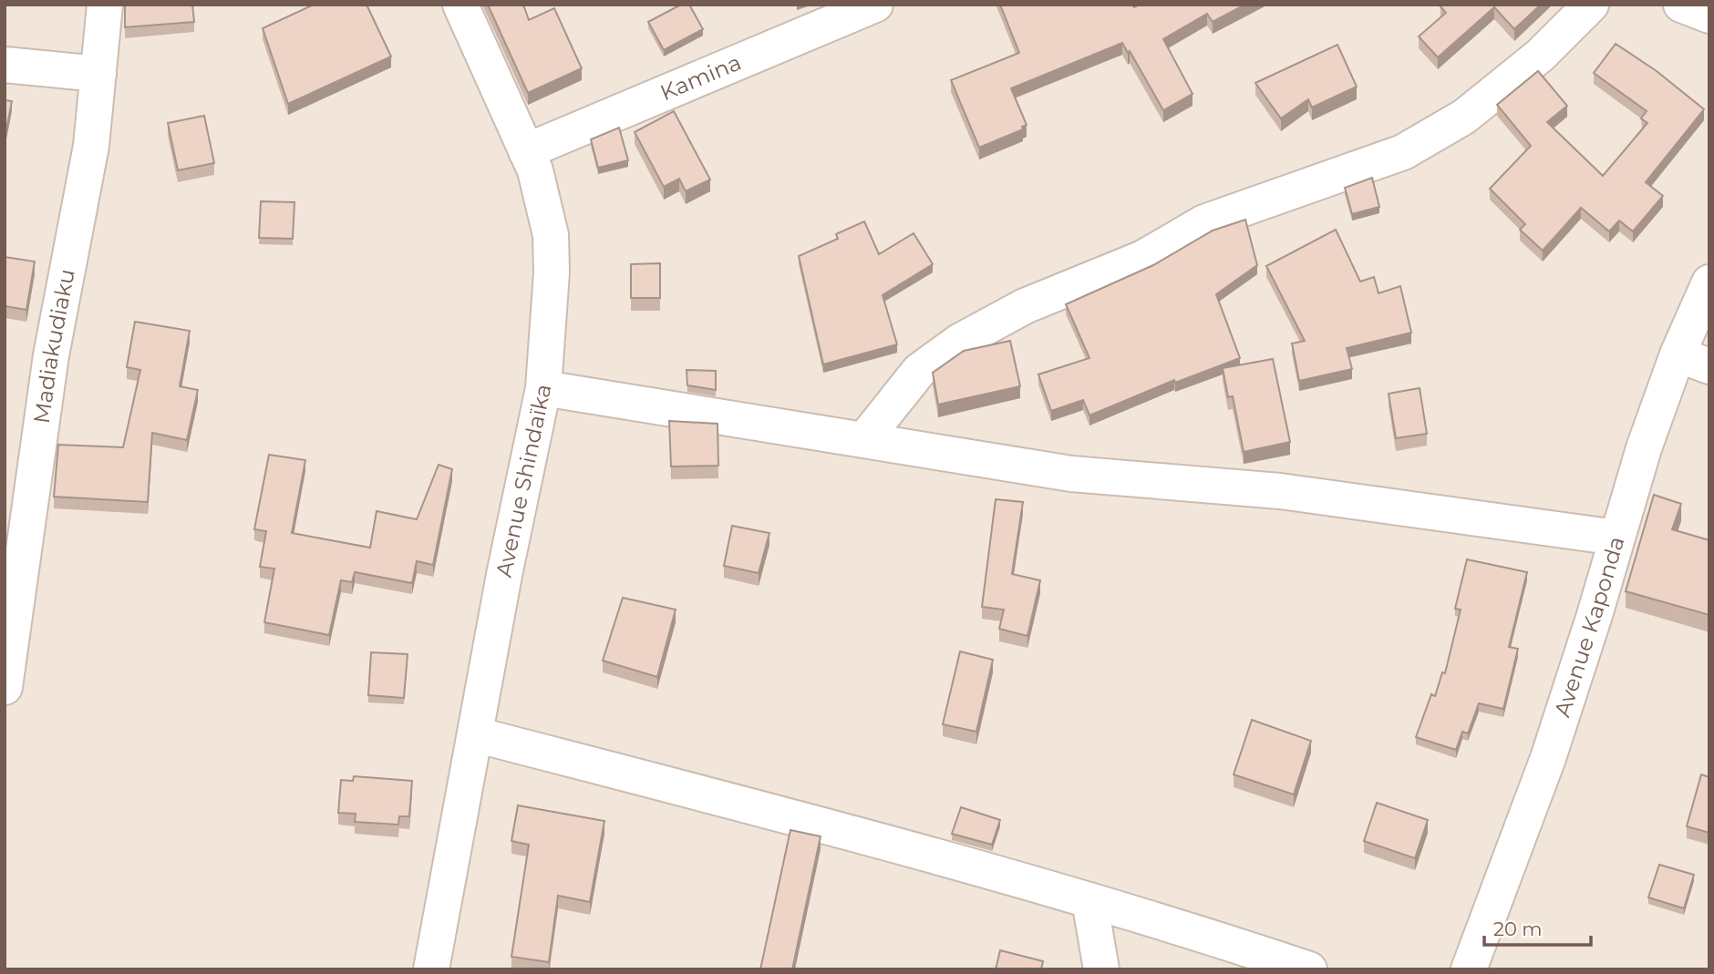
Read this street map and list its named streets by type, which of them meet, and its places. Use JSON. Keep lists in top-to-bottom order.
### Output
{
  "streets": {
    "street": [
      "Kamina",
      "Madiakudiaku",
      "Avenue Shindaïka",
      "Avenue Kaponda"
    ]
  },
  "crossings": [
    ["Kamina", "Avenue Shindaïka"]
  ],
  "scale_bar": "20 m"
}
